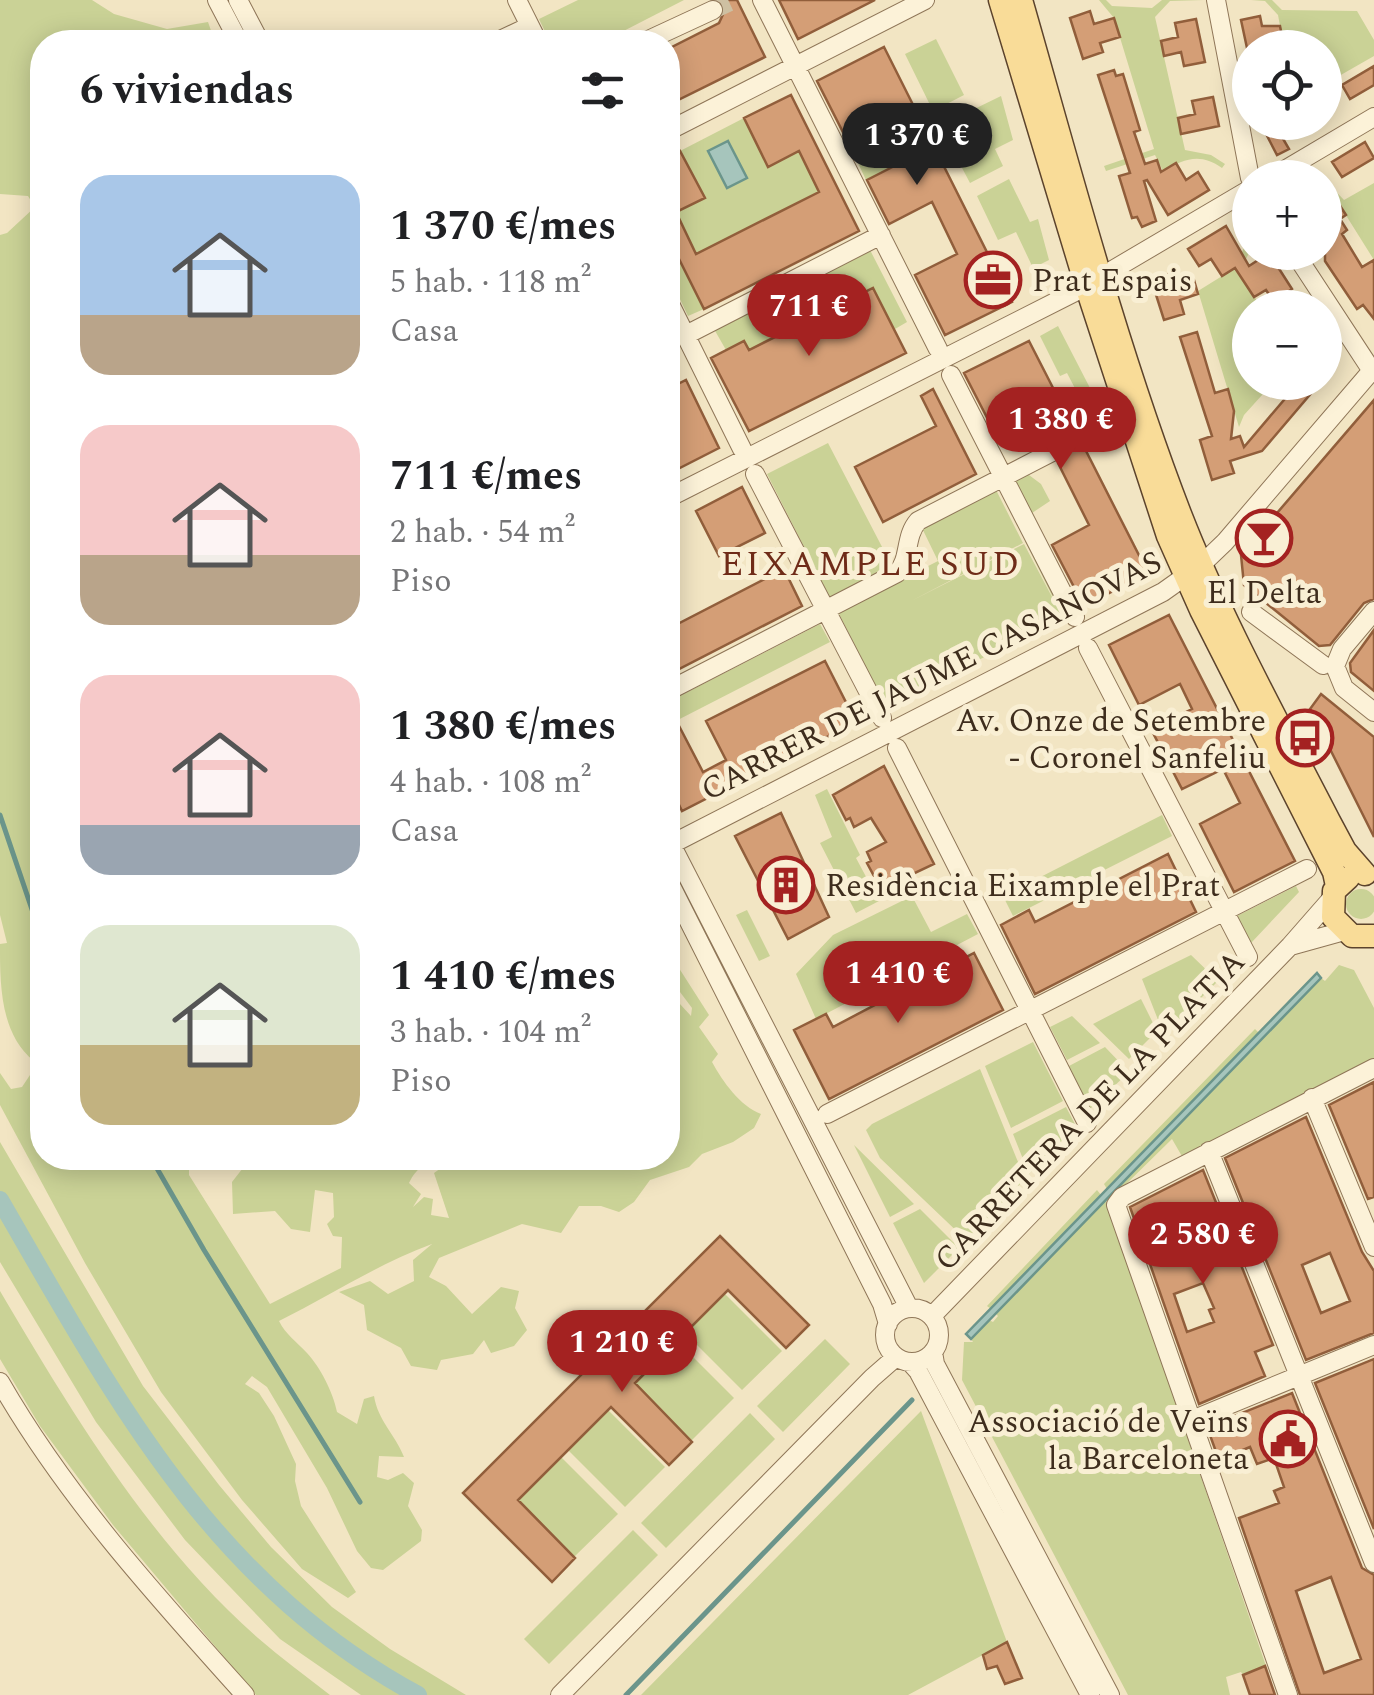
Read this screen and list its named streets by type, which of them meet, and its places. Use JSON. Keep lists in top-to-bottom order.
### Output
{
  "streets": {
    "street": ["CARRER DE JAUME CASANOVAS", "CARRETERA DE LA PLATJA"]
  },
  "districts": ["EIXAMPLE SUD"],
  "places": {
    "office": ["Prat Espais"],
    "bar": ["El Delta"],
    "bus stop": ["Av. Onze de Setembre - Coronel Sanfeliu"],
    "building": ["Residència Eixample el Prat"],
    "public building": ["Associació de Veïns la Barceloneta"]
  },
  "page": {
    "map_buttons": ["+", "−"],
    "heading": "6 viviendas",
    "price": [
      "1 370 €",
      "711 €",
      "1 380 €",
      "1 410 €",
      "2 580 €",
      "1 210 €"
    ],
    "list": [
      {
        "name": "1 370 €/mes",
        "note": "5 hab. · 118 m² · Casa"
      },
      {
        "name": "711 €/mes",
        "note": "2 hab. · 54 m² · Piso"
      },
      {
        "name": "1 380 €/mes",
        "note": "4 hab. · 108 m² · Casa"
      },
      {
        "name": "1 410 €/mes",
        "note": "3 hab. · 104 m² · Piso"
      }
    ]
  }
}
